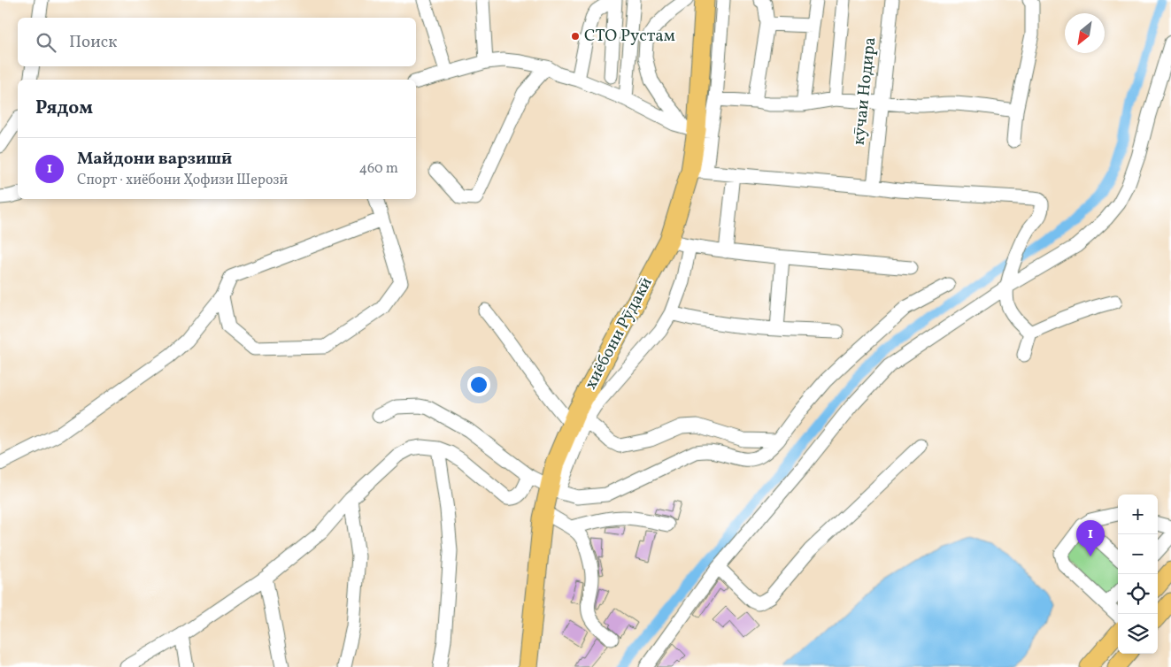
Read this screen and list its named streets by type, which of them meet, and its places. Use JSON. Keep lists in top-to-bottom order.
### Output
{
  "streets": {
    "highway": ["хиёбони Рӯдакӣ"],
    "street": ["кӯчаи Нодира"]
  },
  "places": ["СТО Рустам"],
  "north": "bottom left",
  "page": {
    "search": "Поиск",
    "heading": "Рядом",
    "list": [
      {
        "mark": "1",
        "name": "Майдони варзишӣ",
        "note": "Спорт · хиёбони Ҳофизи Шерозӣ",
        "value": "460 m"
      }
    ],
    "map_buttons": ["+", "−"],
    "pins": "1"
  }
}
